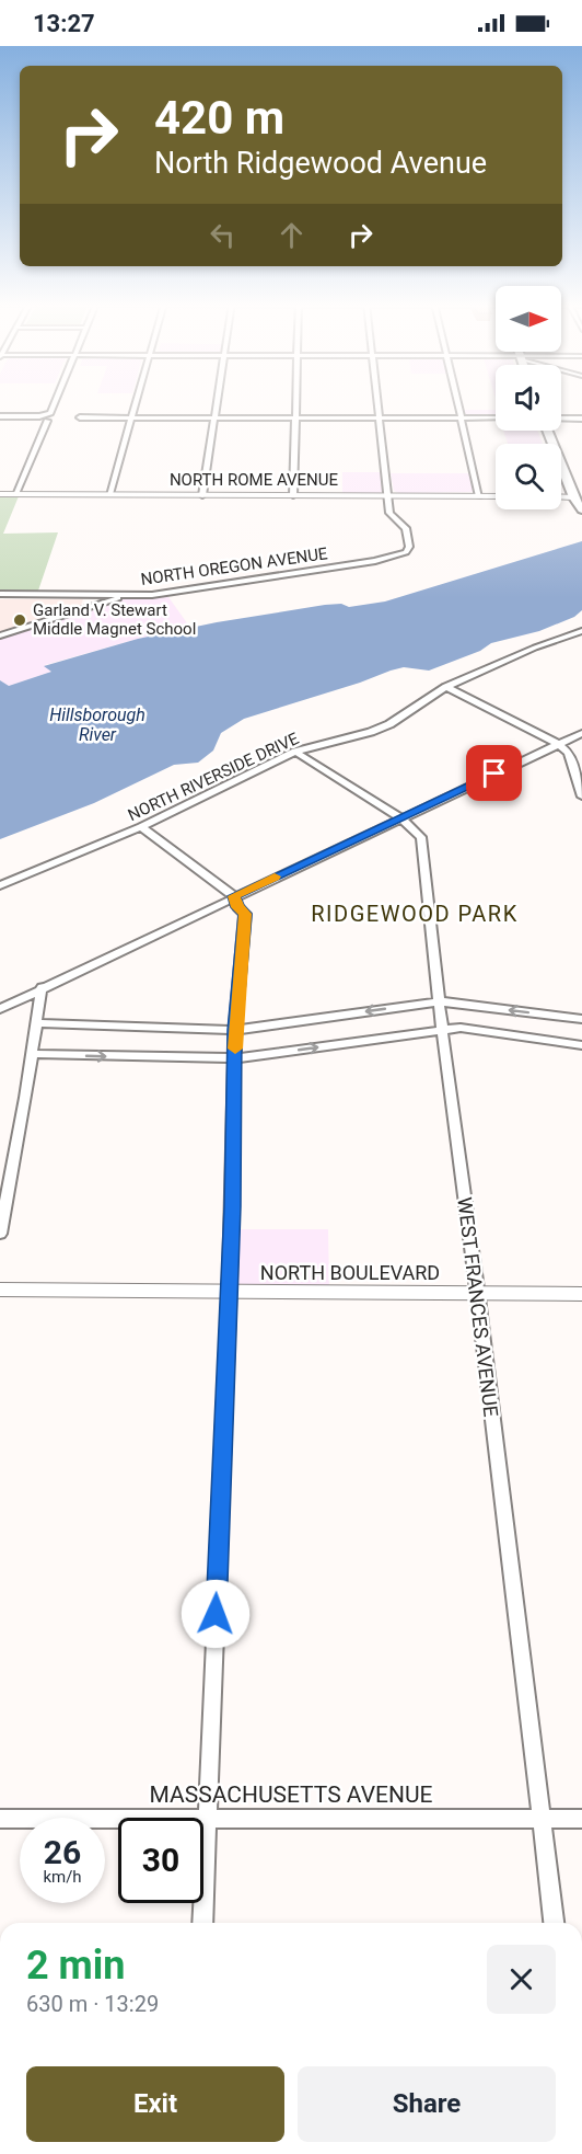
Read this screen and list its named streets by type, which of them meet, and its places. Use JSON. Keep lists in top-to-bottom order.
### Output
{
  "streets": {
    "street": [
      "NORTH ROME AVENUE",
      "NORTH OREGON AVENUE",
      "NORTH RIVERSIDE DRIVE",
      "NORTH BOULEVARD",
      "WEST FRANCES AVENUE",
      "MASSACHUSETTS AVENUE"
    ]
  },
  "crossings": [
    ["NORTH ROME AVENUE", "NORTH OREGON AVENUE"],
    ["NORTH RIVERSIDE DRIVE", "WEST FRANCES AVENUE"],
    ["NORTH BOULEVARD", "WEST FRANCES AVENUE"],
    ["WEST FRANCES AVENUE", "MASSACHUSETTS AVENUE"]
  ],
  "districts": ["RIDGEWOOD PARK"],
  "water": ["Hillsborough River"],
  "places": ["Garland V. Stewart Middle Magnet School"],
  "north": "right",
  "page": {
    "status": "13:27",
    "turn": ["420 m", "North Ridgewood Avenue"],
    "speed": "26 km/h",
    "limit": "30",
    "heading": ["2 min", "630 m · 13:29"],
    "buttons": ["Exit", "Share"]
  }
}
